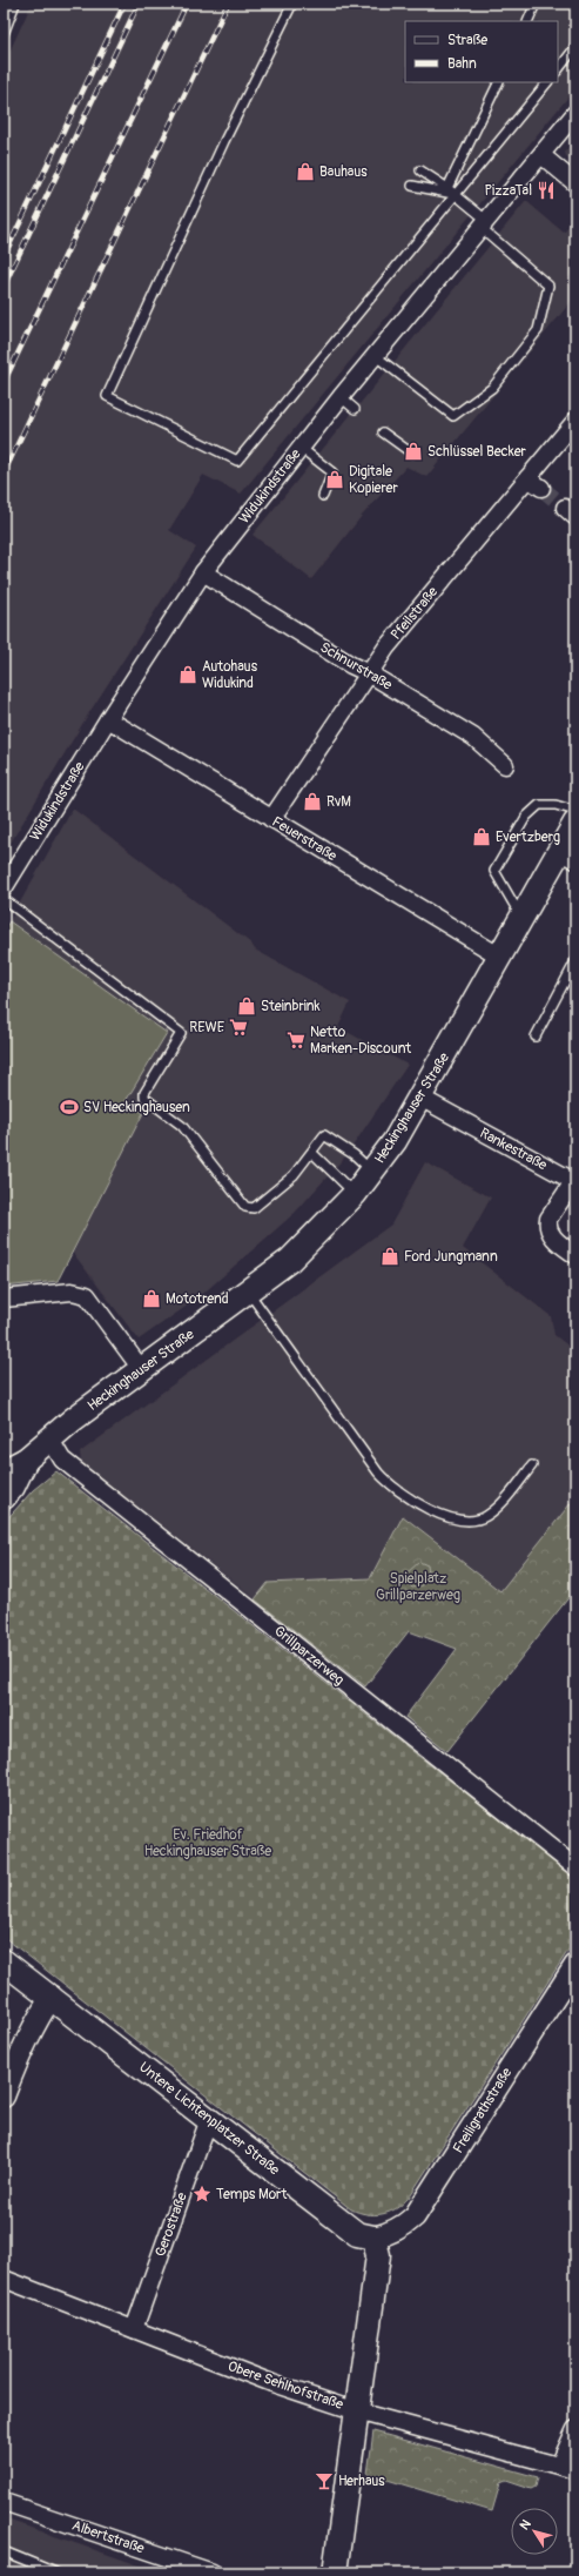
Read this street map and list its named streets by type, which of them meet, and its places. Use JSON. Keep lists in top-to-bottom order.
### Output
{
  "streets": {
    "main road": ["Heckinghauser Straße", "Untere Lichtenplatzer Straße"],
    "street": [
      "Widukindstraße",
      "Pfeilstraße",
      "Schnurstraße",
      "Feuerstraße",
      "Rankestraße",
      "Grillparzerweg",
      "Freiligrathstraße",
      "Gerostraße",
      "Obere Sehlhofstraße",
      "Albertstraße"
    ]
  },
  "crossings": [
    ["Widukindstraße", "Schnurstraße"],
    ["Widukindstraße", "Feuerstraße"],
    ["Pfeilstraße", "Schnurstraße"],
    ["Pfeilstraße", "Feuerstraße"],
    ["Feuerstraße", "Heckinghauser Straße"],
    ["Heckinghauser Straße", "Rankestraße"],
    ["Heckinghauser Straße", "Grillparzerweg"],
    ["Freiligrathstraße", "Untere Lichtenplatzer Straße"],
    ["Untere Lichtenplatzer Straße", "Gerostraße"],
    ["Gerostraße", "Obere Sehlhofstraße"]
  ],
  "parks": ["Spielplatz Grillparzerweg", "Ev. Friedhof Heckinghauser Straße"],
  "places": {
    "shop": [
      "Bauhaus",
      "Schlüssel Becker",
      "Digitale Kopierer",
      "Autohaus Widukind",
      "RvM",
      "Evertzberg",
      "Steinbrink",
      "Ford Jungmann",
      "Mototrend"
    ],
    "restaurant": ["PizzaTal"],
    "supermarket": ["REWE", "Netto Marken-Discount"],
    "sports": ["SV Heckinghausen"],
    "place": ["Temps Mort"],
    "bar": ["Herhaus"]
  },
  "legend": ["Straße", "Bahn"],
  "north": "top left"
}
